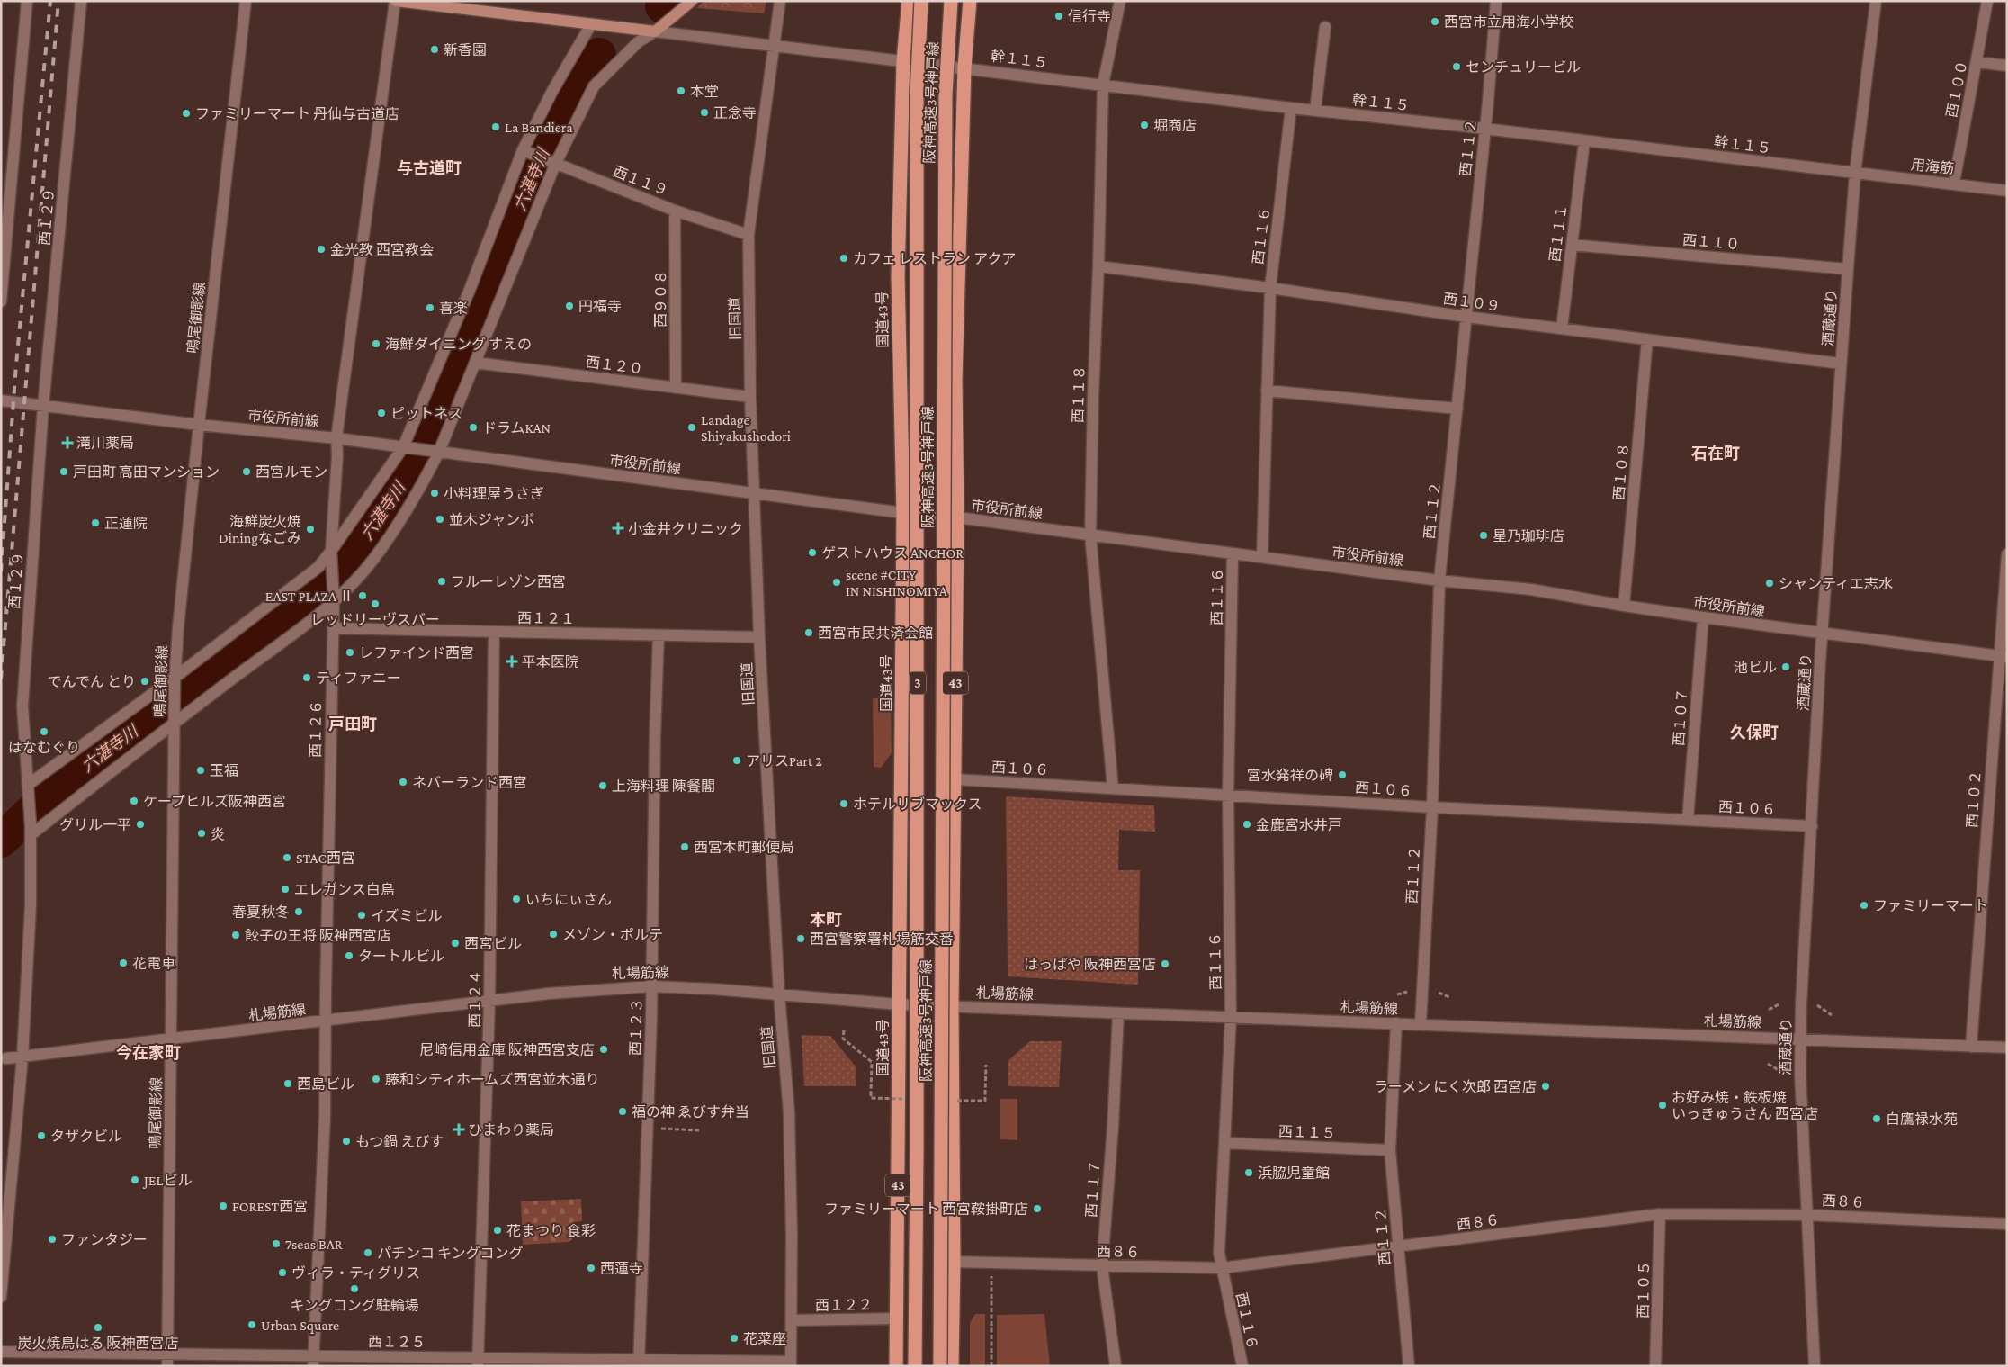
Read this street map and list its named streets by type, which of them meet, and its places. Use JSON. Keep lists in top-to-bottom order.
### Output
{
  "streets": {
    "highway": [
      "阪神高速3号神戸線",
      "国道43号",
      "3",
      "43"
    ],
    "street": [
      "幹１１５",
      "西１００",
      "西１１２",
      "用海筋",
      "西１１９",
      "西１２９",
      "西１１１",
      "西１１６",
      "西１１０",
      "西９０８",
      "西１０９",
      "鳴尾御影線",
      "酒蔵通り",
      "旧国道",
      "西１２０",
      "西１１８",
      "市役所前線",
      "西１０８",
      "西１２１",
      "西１０７",
      "西１２６",
      "西１０６",
      "西１０２",
      "札場筋線",
      "西１２４",
      "西１２３",
      "西１１５",
      "西１１７",
      "西８６",
      "西１０５",
      "西１２２",
      "西１２５"
    ]
  },
  "crossings": [
    ["幹１１５", "西１１２"],
    ["幹１１５", "用海筋"],
    ["幹１１５", "西１１１"],
    ["幹１１５", "西１１６"],
    ["幹１１５", "酒蔵通り"],
    ["幹１１５", "旧国道"],
    ["幹１１５", "国道43号"],
    ["幹１１５", "西１１８"],
    ["幹１１５", "43"],
    ["西１００", "用海筋"],
    ["西１１２", "西１０９"],
    ["西１１２", "市役所前線"],
    ["西１１２", "西１０６"],
    ["西１１２", "札場筋線"],
    ["西１１２", "西１１５"],
    ["西１１２", "西８６"],
    ["用海筋", "酒蔵通り"],
    ["西１１９", "西９０８"],
    ["西１１９", "旧国道"],
    ["西１２９", "市役所前線"],
    ["西１２９", "札場筋線"],
    ["西１１１", "西１１０"],
    ["西１１１", "西１０９"],
    ["西１１６", "西１０９"],
    ["西１１６", "市役所前線"],
    ["西１１６", "西１０６"],
    ["西１１６", "札場筋線"],
    ["西１１６", "西１１５"],
    ["西１１６", "西８６"],
    ["西１１０", "酒蔵通り"],
    ["西９０８", "西１２０"],
    ["西１０９", "酒蔵通り"],
    ["西１０９", "西１１８"],
    ["西１０９", "西１０８"],
    ["鳴尾御影線", "市役所前線"],
    ["鳴尾御影線", "札場筋線"],
    ["鳴尾御影線", "西１２５"],
    ["酒蔵通り", "市役所前線"],
    ["酒蔵通り", "西１０６"],
    ["酒蔵通り", "札場筋線"],
    ["酒蔵通り", "西８６"],
    ["旧国道", "西１２０"],
    ["旧国道", "市役所前線"],
    ["旧国道", "西１２１"],
    ["旧国道", "札場筋線"],
    ["旧国道", "西１２２"],
    ["旧国道", "西１２５"],
    ["国道43号", "市役所前線"],
    ["国道43号", "札場筋線"],
    ["国道43号", "西１２２"],
    ["西１１８", "市役所前線"],
    ["西１１８", "西１０６"],
    ["市役所前線", "西１０８"],
    ["市役所前線", "43"],
    ["市役所前線", "西１０７"],
    ["市役所前線", "西１２６"],
    ["市役所前線", "西１０２"],
    ["西１２１", "西１２６"],
    ["西１２１", "西１２４"],
    ["西１２１", "西１２３"],
    ["43", "西１０６"],
    ["43", "札場筋線"],
    ["43", "西８６"],
    ["西１０７", "西１０６"],
    ["西１２６", "札場筋線"],
    ["西１２６", "西１２５"],
    ["西１０２", "札場筋線"],
    ["札場筋線", "西１２４"],
    ["札場筋線", "西１２３"],
    ["札場筋線", "西１１７"],
    ["西１２４", "西１２５"],
    ["西１２３", "西１２５"],
    ["西１１７", "西８６"],
    ["西８６", "西１０５"]
  ],
  "districts": [
    "与古道町",
    "石在町",
    "戸田町",
    "久保町",
    "本町",
    "今在家町"
  ],
  "water": ["六湛寺川"],
  "places": {
    "other": [
      "信行寺",
      "西宮市立用海小学校",
      "新香園",
      "センチュリービル",
      "本堂",
      "正念寺",
      "ファミリーマート 丹仙与古道店",
      "堀商店",
      "La Bandiera",
      "金光教 西宮教会",
      "カフェ レストラン アクア",
      "円福寺",
      "喜楽",
      "海鮮ダイニング すえの",
      "ピットネス",
      "ドラムKAN",
      "Landage Shiyakushodori",
      "戸田町 高田マンション",
      "西宮ルモン",
      "小料理屋うさぎ",
      "並木ジャンボ",
      "正蓮院",
      "海鮮炭火焼 Diningなごみ",
      "星乃珈琲店",
      "ゲストハウス ANCHOR",
      "フルーレゾン西宮",
      "scene #CITY IN NISHINOMIYA",
      "シャンティエ志水",
      "EAST PLAZA Ⅱ",
      "レッドリーヴスバー",
      "西宮市民共済会館",
      "レファインド西宮",
      "池ビル",
      "ティファニー",
      "でんでん とり",
      "はなむぐり",
      "アリスPart 2",
      "玉福",
      "宮水発祥の碑",
      "ネバーランド西宮",
      "上海料理 陳餐閣",
      "ケープヒルズ阪神西宮",
      "ホテルリブマックス",
      "グリル一平",
      "金鹿宮水井戸",
      "炎",
      "西宮本町郵便局",
      "STAC西宮",
      "エレガンス白鳥",
      "いちにぃさん",
      "ファミリーマート",
      "春夏秋冬",
      "イズミビル",
      "メゾン・ポルテ",
      "餃子の王将 阪神西宮店",
      "西宮警察署札場筋交番",
      "西宮ビル",
      "タートルビル",
      "花電車",
      "はっぱや 阪神西宮店",
      "尼崎信用金庫 阪神西宮支店",
      "藤和シティホームズ西宮並木通り",
      "西島ビル",
      "ラーメン にく次郎 西宮店",
      "お好み焼・鉄板焼 いっきゅうさん 西宮店",
      "福の神 ゑびす弁当",
      "白鷹禄水苑",
      "タザクビル",
      "もつ鍋 えびす",
      "浜脇児童館",
      "JELビル",
      "FOREST西宮",
      "ファミリーマート 西宮鞍掛町店",
      "花まつり 食彩",
      "ファンタジー",
      "7seas BAR",
      "パチンコ キングコング",
      "西蓮寺",
      "ヴィラ・ティグリス",
      "キングコング駐輪場",
      "Urban Square",
      "炭火焼鳥はる 阪神西宮店",
      "花菜座"
    ],
    "health": [
      "滝川薬局",
      "小金井クリニック",
      "平本医院",
      "ひまわり薬局"
    ]
  }
}
